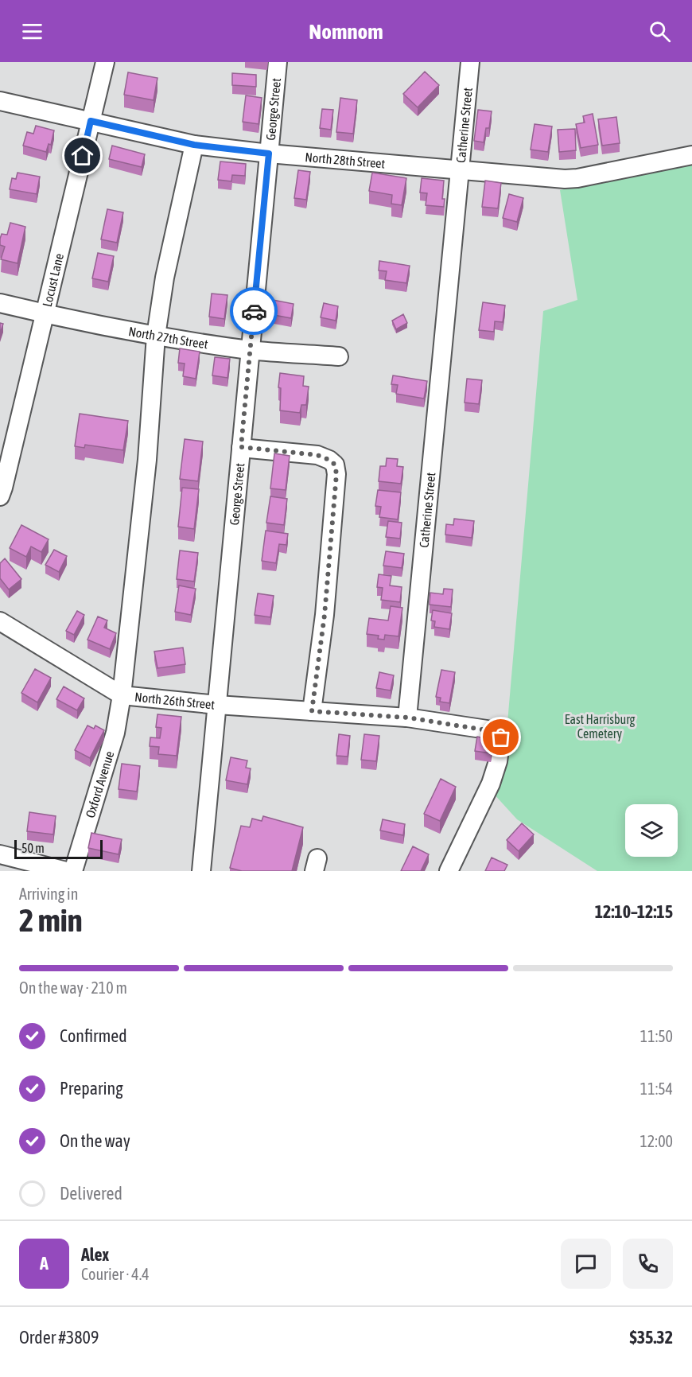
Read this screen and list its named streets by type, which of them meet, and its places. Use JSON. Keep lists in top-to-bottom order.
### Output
{
  "streets": {
    "street": [
      "George Street",
      "Catherine Street",
      "North 28th Street",
      "Locust Lane",
      "North 27th Street",
      "North 26th Street",
      "Oxford Avenue"
    ]
  },
  "crossings": [
    ["George Street", "North 28th Street"],
    ["George Street", "North 27th Street"],
    ["George Street", "North 26th Street"],
    ["Catherine Street", "North 28th Street"],
    ["Catherine Street", "North 26th Street"],
    ["North 28th Street", "Locust Lane"],
    ["Locust Lane", "North 27th Street"],
    ["North 26th Street", "Oxford Avenue"]
  ],
  "parks": ["East Harrisburg Cemetery"],
  "scale_bar": "50 m",
  "page": {
    "header": "Nomnom",
    "scale": "50 m",
    "heading": ["2 min", "Arriving in", "12:10–12:15"],
    "panel": [
      "Alex",
      "Courier · 4.4",
      "Order #3809",
      "$35.32"
    ],
    "bar": "On the way · 210 m",
    "list": [
      ["Confirmed", "11:50"],
      ["Preparing", "11:54"],
      ["On the way", "12:00"],
      "Delivered"
    ],
    "round": "A"
  }
}
